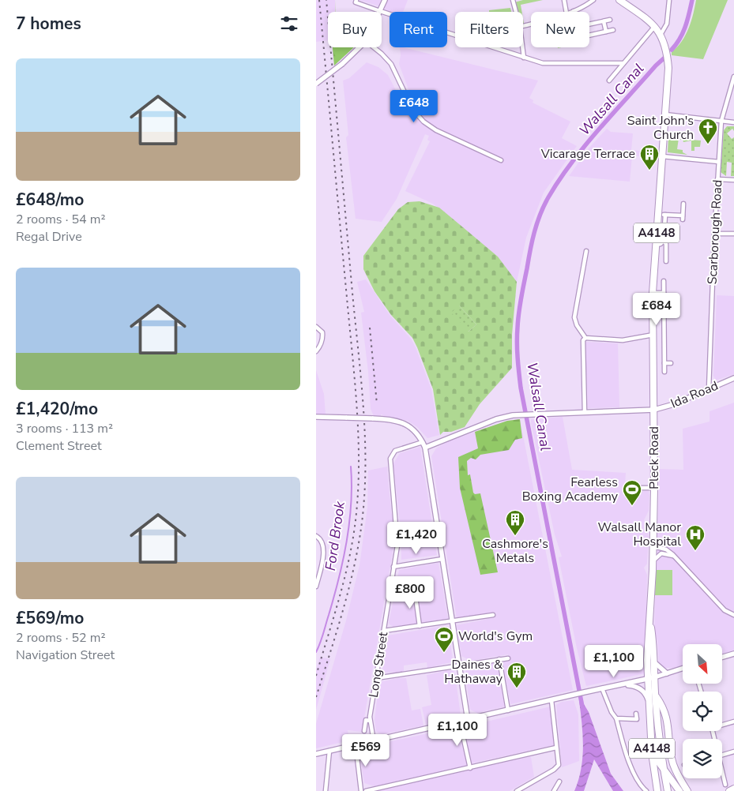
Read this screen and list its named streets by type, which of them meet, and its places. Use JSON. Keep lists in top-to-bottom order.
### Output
{
  "streets": {
    "highway": ["A4148", "Pleck Road"],
    "street": ["Scarborough Road", "Ida Road", "Long Street"]
  },
  "crossings": [
    ["Scarborough Road", "Ida Road"],
    ["A4148", "Pleck Road"],
    ["Ida Road", "Pleck Road"]
  ],
  "water": ["Walsall Canal", "Ford Brook"],
  "places": {
    "church": ["Saint John's Church"],
    "building": ["Vicarage Terrace", "Cashmore's Metals", "Daines & Hathaway"],
    "sports": ["Fearless Boxing Academy", "World's Gym"],
    "hospital": ["Walsall Manor Hospital"]
  },
  "north": "bottom right",
  "page": {
    "heading": "7 homes",
    "chip": [
      "Buy",
      "Rent",
      "Filters",
      "New"
    ],
    "list": [
      {
        "name": "£648/mo",
        "note": "2 rooms · 54 m² · Regal Drive"
      },
      {
        "name": "£1,420/mo",
        "note": "3 rooms · 113 m² · Clement Street"
      },
      {
        "name": "£569/mo",
        "note": "2 rooms · 52 m² · Navigation Street"
      }
    ],
    "price": [
      "£648",
      "£684",
      "£1,420",
      "£800",
      "£1,100",
      "£1,100",
      "£569"
    ]
  }
}
